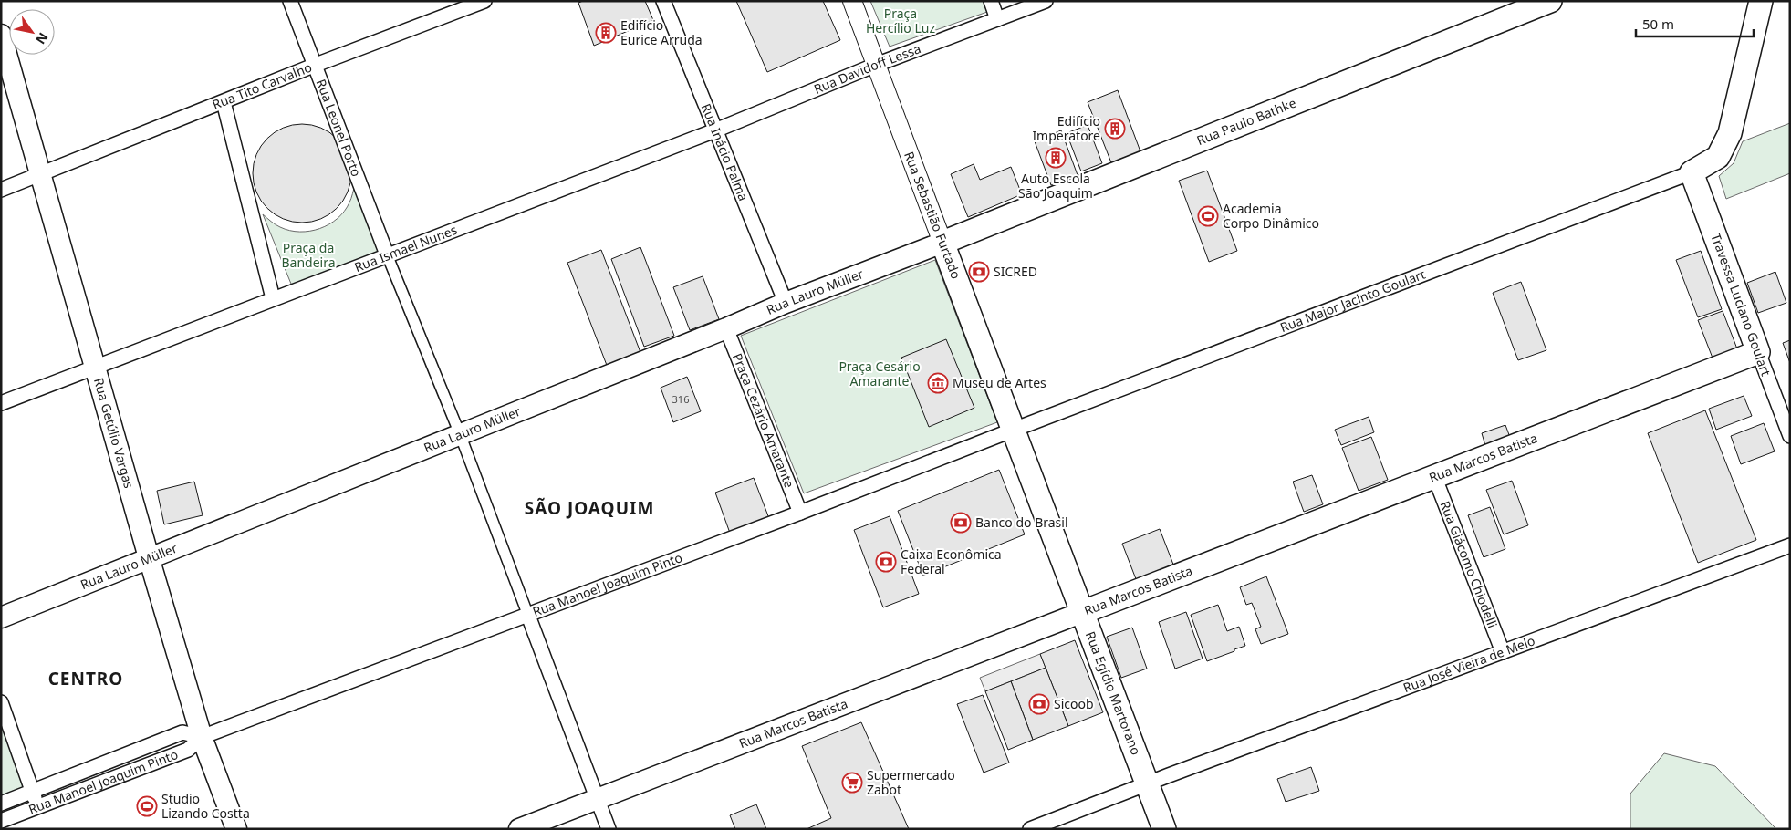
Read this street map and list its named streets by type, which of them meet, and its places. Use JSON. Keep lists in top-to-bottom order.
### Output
{
  "streets": {
    "main road": [
      "Rua Paulo Bathke",
      "Rua Sebastião Furtado",
      "Rua Lauro Müller",
      "Travessa Luciano Goulart",
      "Rua Getúlio Vargas",
      "Rua Marcos Batista",
      "Rua Egídio Martorano"
    ],
    "street": [
      "Rua Davidoff Lessa",
      "Rua Tito Carvalho",
      "Rua Leonel Porto",
      "Rua Inácio Palma",
      "Rua Ismael Nunes",
      "Rua Major Jacinto Goulart",
      "Praça Cezário Amarante",
      "Rua Giácomo Chiodelli",
      "Rua Manoel Joaquim Pinto",
      "Rua José Vieira de Melo"
    ]
  },
  "crossings": [
    ["Rua Davidoff Lessa", "Rua Inácio Palma"],
    ["Rua Davidoff Lessa", "Rua Sebastião Furtado"],
    ["Rua Davidoff Lessa", "Rua Ismael Nunes"],
    ["Rua Tito Carvalho", "Rua Leonel Porto"],
    ["Rua Tito Carvalho", "Rua Getúlio Vargas"],
    ["Rua Paulo Bathke", "Rua Sebastião Furtado"],
    ["Rua Paulo Bathke", "Rua Lauro Müller"],
    ["Rua Leonel Porto", "Rua Ismael Nunes"],
    ["Rua Inácio Palma", "Rua Ismael Nunes"],
    ["Rua Inácio Palma", "Rua Lauro Müller"],
    ["Rua Sebastião Furtado", "Rua Lauro Müller"],
    ["Rua Sebastião Furtado", "Rua Major Jacinto Goulart"],
    ["Rua Sebastião Furtado", "Rua Manoel Joaquim Pinto"],
    ["Rua Sebastião Furtado", "Rua Egídio Martorano"],
    ["Rua Ismael Nunes", "Rua Getúlio Vargas"],
    ["Rua Lauro Müller", "Praça Cezário Amarante"],
    ["Rua Lauro Müller", "Rua Getúlio Vargas"],
    ["Rua Major Jacinto Goulart", "Travessa Luciano Goulart"],
    ["Rua Major Jacinto Goulart", "Rua Manoel Joaquim Pinto"],
    ["Rua Major Jacinto Goulart", "Rua Egídio Martorano"],
    ["Travessa Luciano Goulart", "Rua Marcos Batista"],
    ["Praça Cezário Amarante", "Rua Manoel Joaquim Pinto"],
    ["Rua Getúlio Vargas", "Rua Manoel Joaquim Pinto"],
    ["Rua Marcos Batista", "Rua Giácomo Chiodelli"],
    ["Rua Marcos Batista", "Rua Egídio Martorano"],
    ["Rua Giácomo Chiodelli", "Rua José Vieira de Melo"],
    ["Rua Manoel Joaquim Pinto", "Rua Egídio Martorano"],
    ["Rua José Vieira de Melo", "Rua Egídio Martorano"]
  ],
  "districts": ["SÃO JOAQUIM", "CENTRO"],
  "parks": ["Praça Hercílio Luz", "Praça da Bandeira", "Praça Cesário Amarante"],
  "places": {
    "building": ["Edifício Eurice Arruda", "Edifício Imperatore", "Auto Escola São Joaquim"],
    "sports": ["Academia Corpo Dinâmico", "Studio Lizando Costta"],
    "bank": [
      "SICRED",
      "Banco do Brasil",
      "Caixa Econômica Federal",
      "Sicoob"
    ],
    "museum": ["Museu de Artes"],
    "supermarket": ["Supermercado Zabot"]
  },
  "house_numbers": ["316"],
  "scale_bar": "50 m",
  "north": "bottom right"
}
